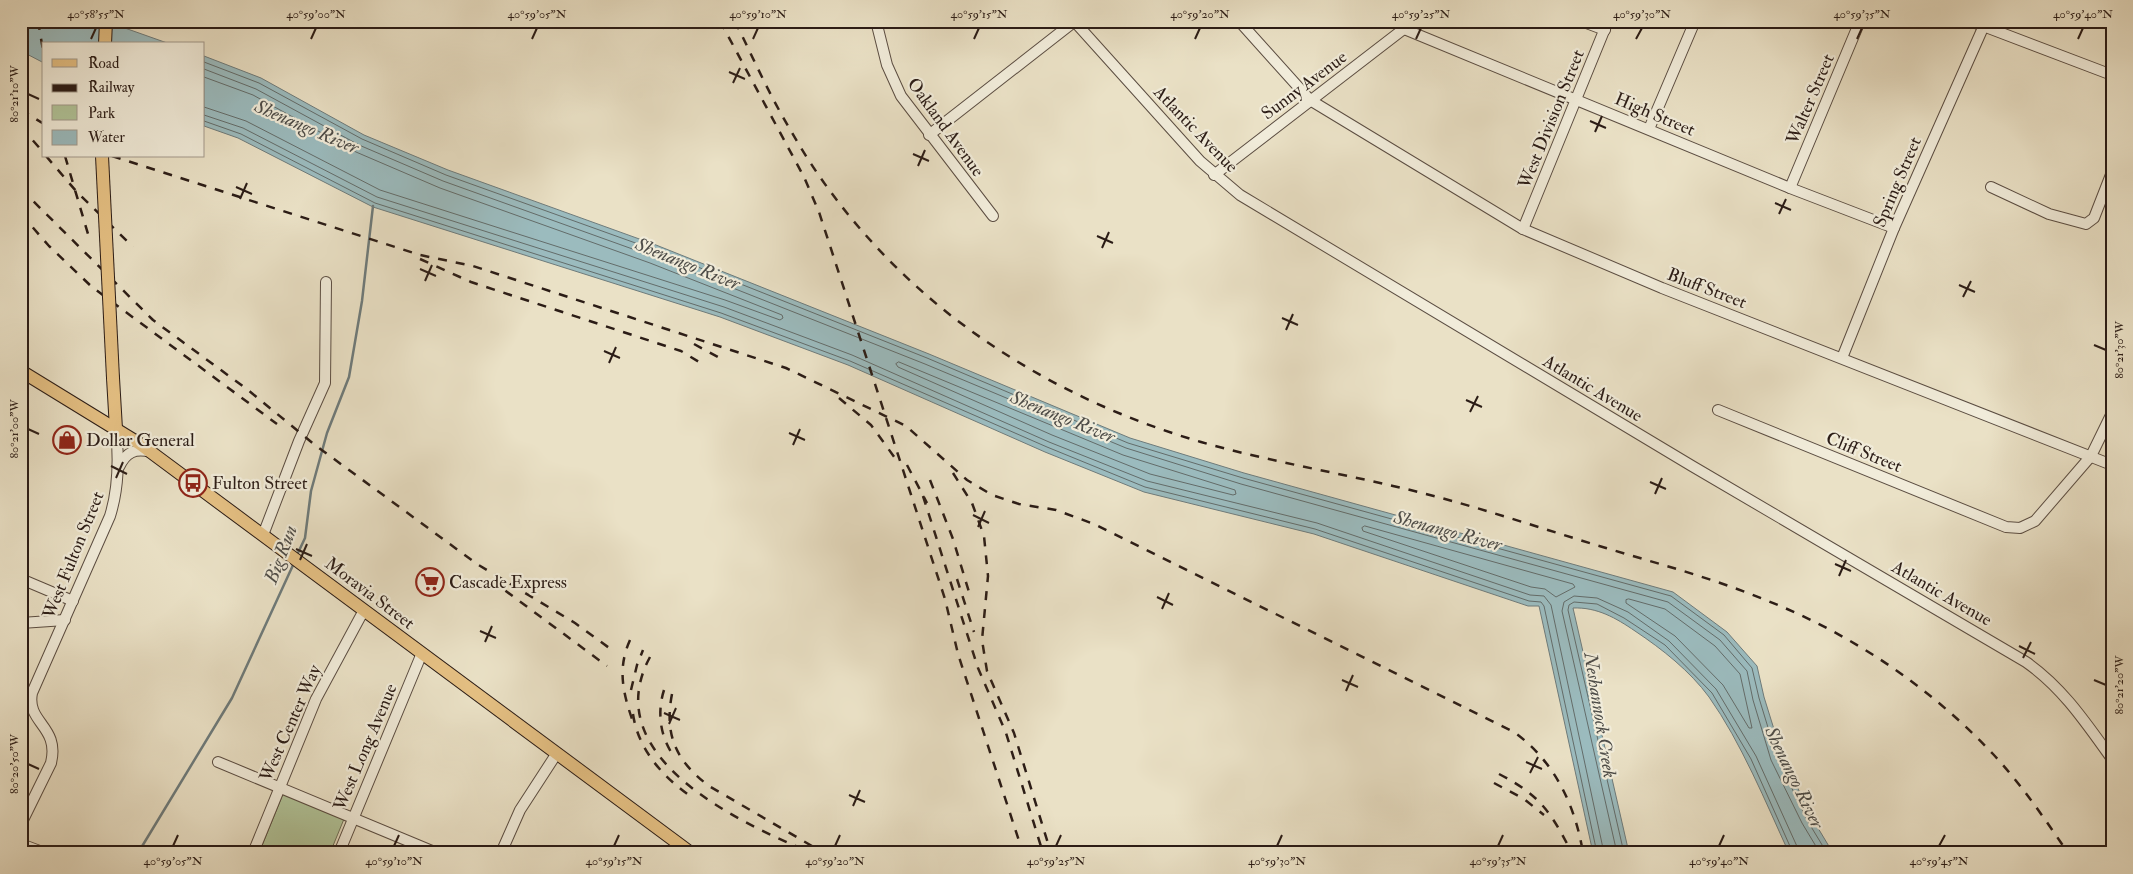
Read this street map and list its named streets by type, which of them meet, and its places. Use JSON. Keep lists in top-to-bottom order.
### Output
{
  "streets": {
    "main road": ["Moravia Street"],
    "street": [
      "Sunny Avenue",
      "Walter Street",
      "High Street",
      "West Division Street",
      "Oakland Avenue",
      "Atlantic Avenue",
      "Spring Street",
      "Bluff Street",
      "Cliff Street",
      "West Fulton Street",
      "West Center Way",
      "West Long Avenue"
    ]
  },
  "crossings": [
    ["Sunny Avenue", "High Street"],
    ["Sunny Avenue", "Atlantic Avenue"],
    ["Sunny Avenue", "Bluff Street"],
    ["Walter Street", "High Street"],
    ["High Street", "West Division Street"],
    ["High Street", "Spring Street"],
    ["West Division Street", "Bluff Street"],
    ["Spring Street", "Bluff Street"],
    ["Bluff Street", "Cliff Street"],
    ["West Fulton Street", "Moravia Street"],
    ["Moravia Street", "West Center Way"],
    ["Moravia Street", "West Long Avenue"]
  ],
  "water": ["Shenango River", "Big Run", "Neshannock Creek"],
  "places": {
    "shop": ["Dollar General"],
    "bus stop": ["Fulton Street"],
    "supermarket": ["Cascade Express"]
  },
  "legend": [
    "Road",
    "Railway",
    "Park",
    "Water"
  ],
  "coordinates": [
    "40°58'55\"N",
    "40°59'00\"N",
    "40°59'05\"N",
    "40°59'10\"N",
    "40°59'15\"N",
    "40°59'20\"N",
    "40°59'25\"N",
    "40°59'30\"N",
    "40°59'35\"N",
    "40°59'40\"N",
    "80°21'10\"W",
    "80°21'30\"W",
    "80°21'00\"W",
    "80°21'20\"W",
    "80°20'50\"W",
    "40°59'45\"N"
  ]
}
